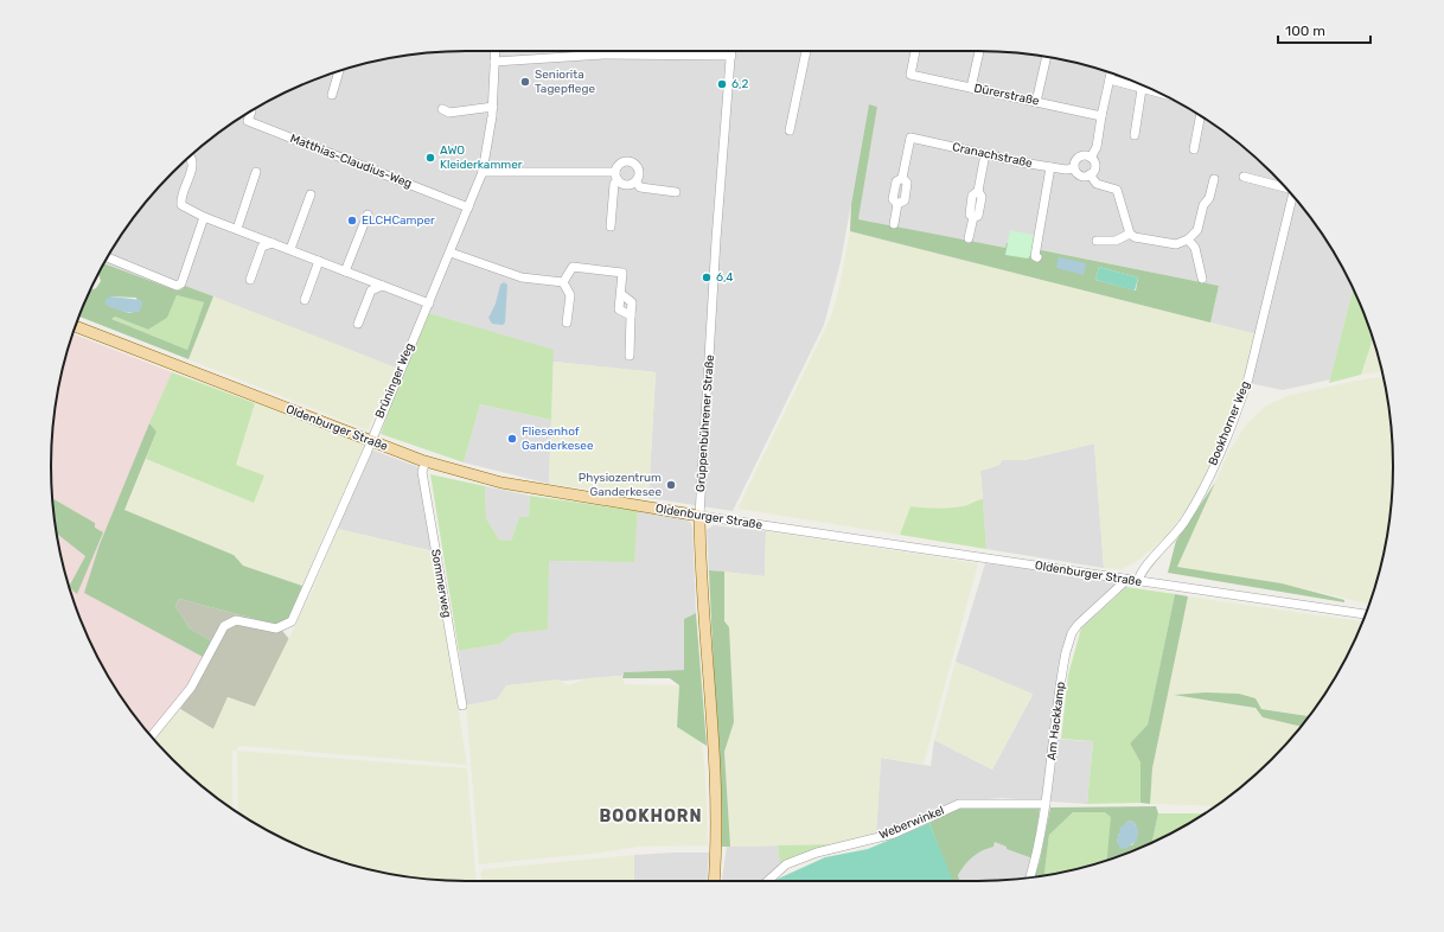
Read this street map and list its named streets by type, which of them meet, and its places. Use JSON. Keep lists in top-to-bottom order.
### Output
{
  "streets": {
    "main road": ["Grüppenbührener Straße", "Oldenburger Straße"],
    "street": [
      "Dürerstraße",
      "Cranachstraße",
      "Matthias-Claudius-Weg",
      "Brüninger Weg",
      "Bookhorner Weg",
      "Sommerweg",
      "Am Hackkamp",
      "Weberwinkel"
    ]
  },
  "crossings": [
    ["Matthias-Claudius-Weg", "Brüninger Weg"],
    ["Brüninger Weg", "Oldenburger Straße"],
    ["Grüppenbührener Straße", "Oldenburger Straße"],
    ["Bookhorner Weg", "Oldenburger Straße"],
    ["Oldenburger Straße", "Sommerweg"],
    ["Oldenburger Straße", "Am Hackkamp"],
    ["Am Hackkamp", "Weberwinkel"]
  ],
  "districts": ["BOOKHORN"],
  "places": [
    "Seniorita Tagepflege",
    "6,2",
    "AWO Kleiderkammer",
    "ELCHCamper",
    "6,4",
    "Fliesenhof Ganderkesee",
    "Physiozentrum Ganderkesee"
  ],
  "scale_bar": "100 m"
}
